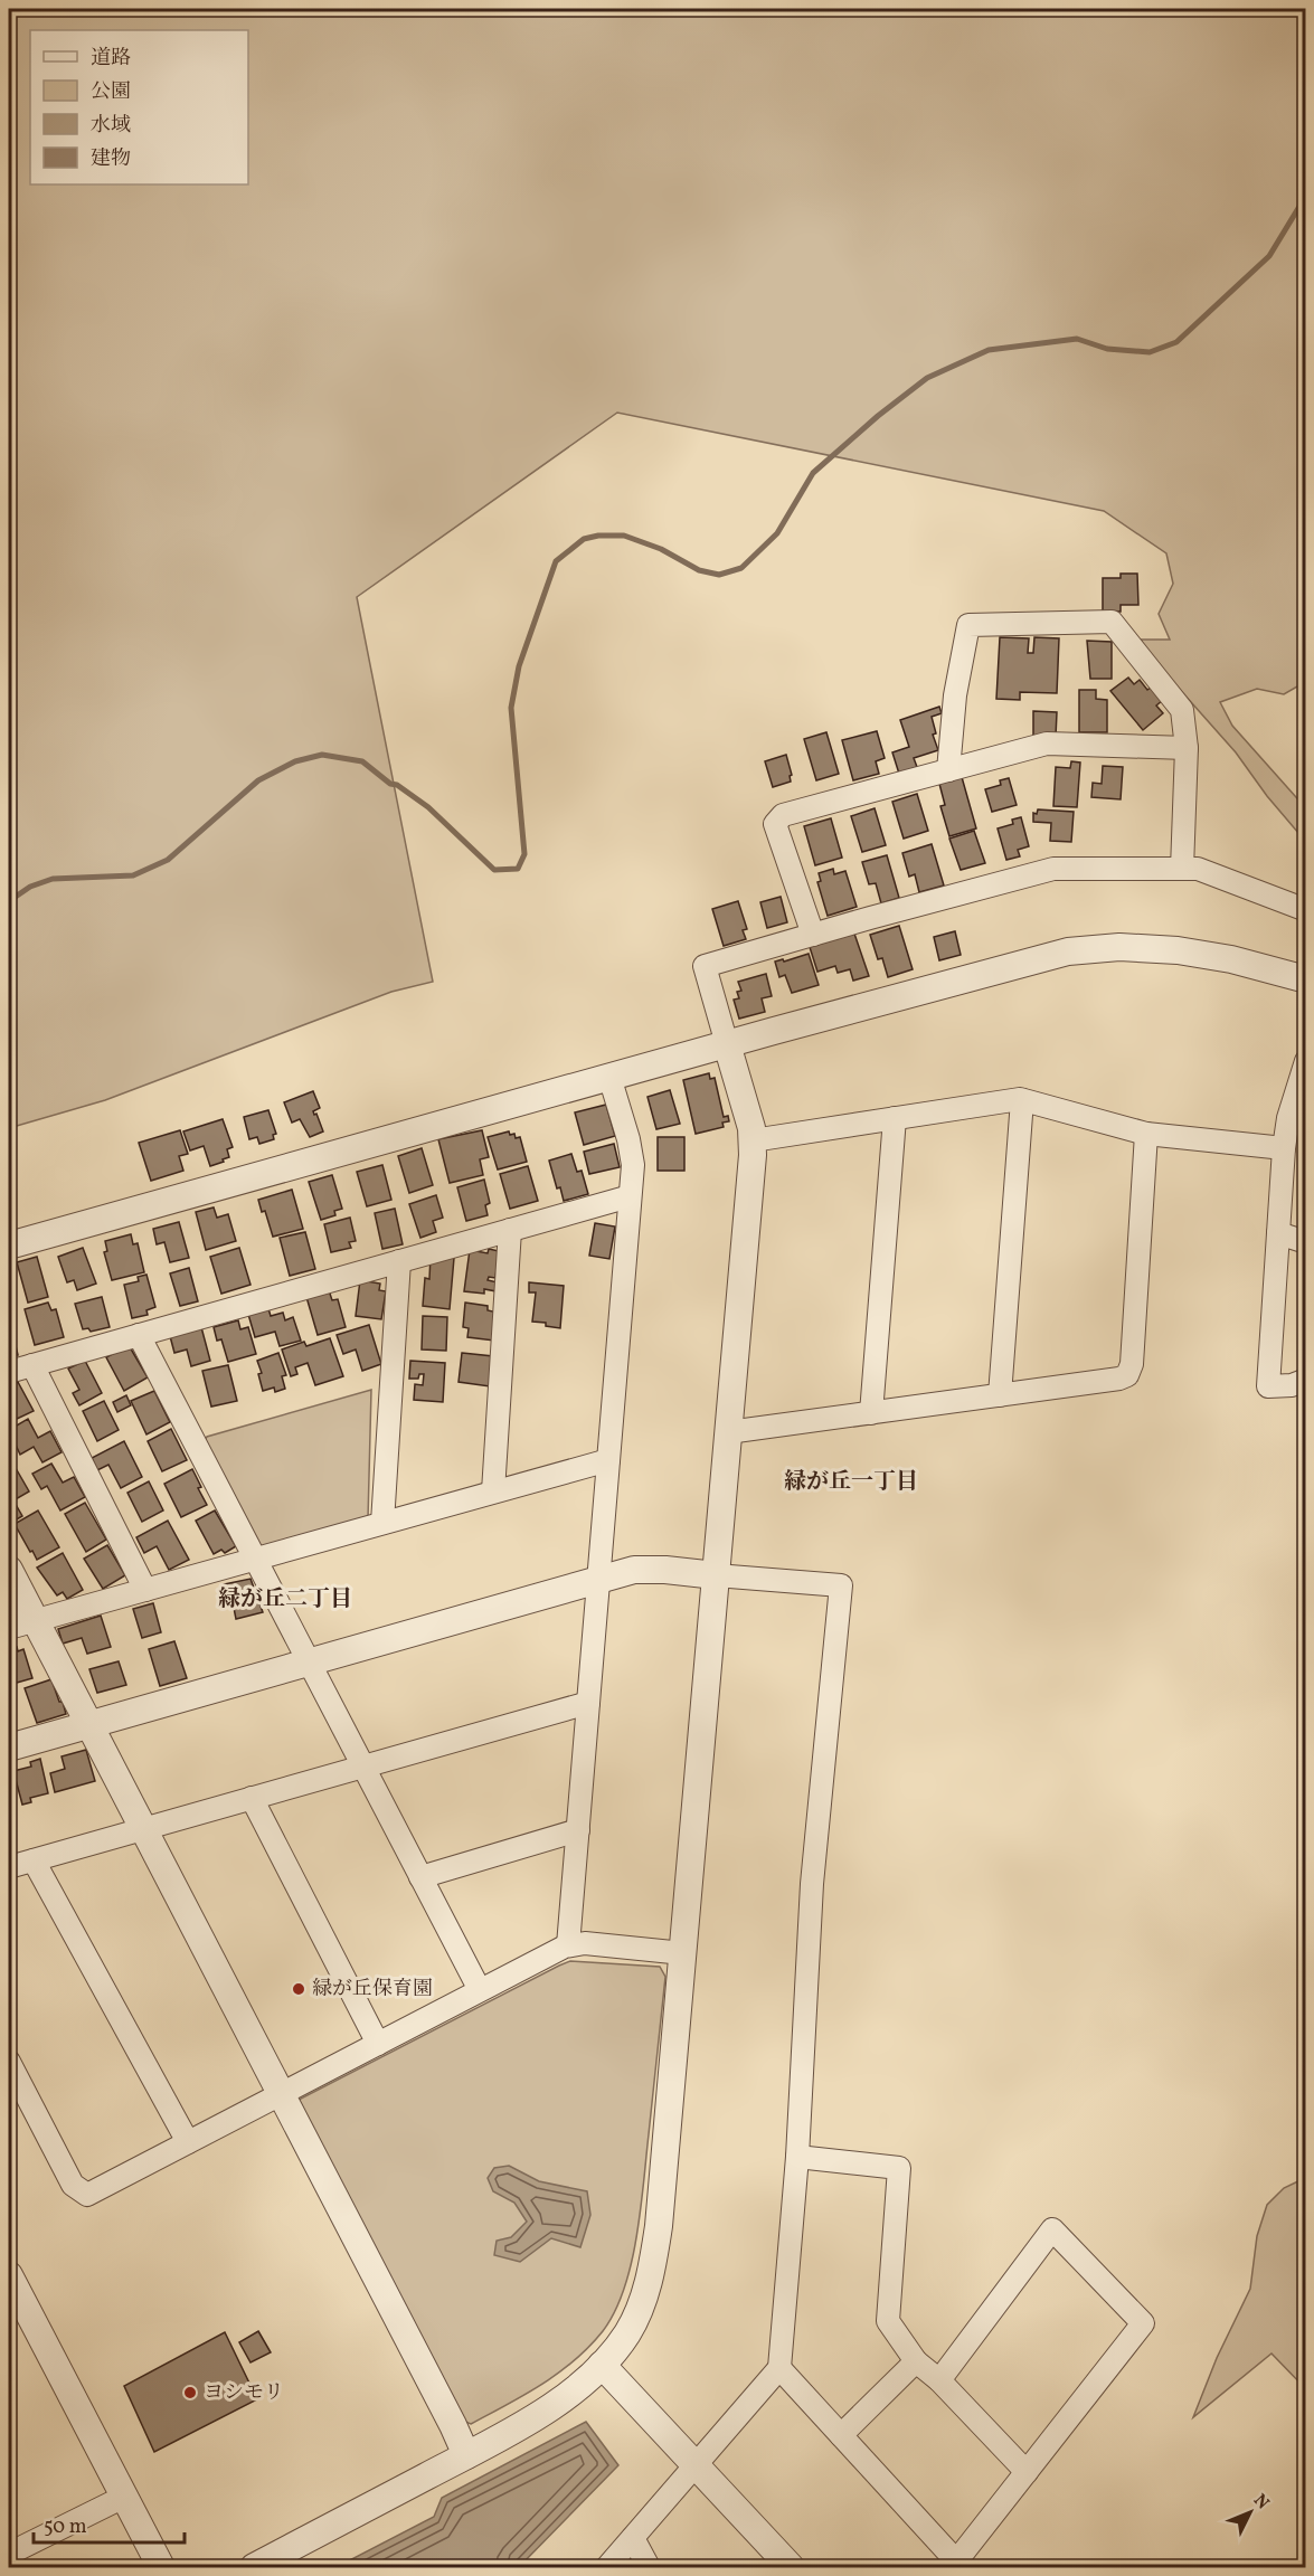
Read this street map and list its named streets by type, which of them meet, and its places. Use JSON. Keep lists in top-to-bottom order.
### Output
{
  "districts": ["緑が丘一丁目", "緑が丘二丁目"],
  "places": ["緑が丘保育園", "ヨシモリ"],
  "legend": [
    "道路",
    "公園",
    "水域",
    "建物"
  ],
  "scale_bar": "50 m",
  "north": "top right"
}
